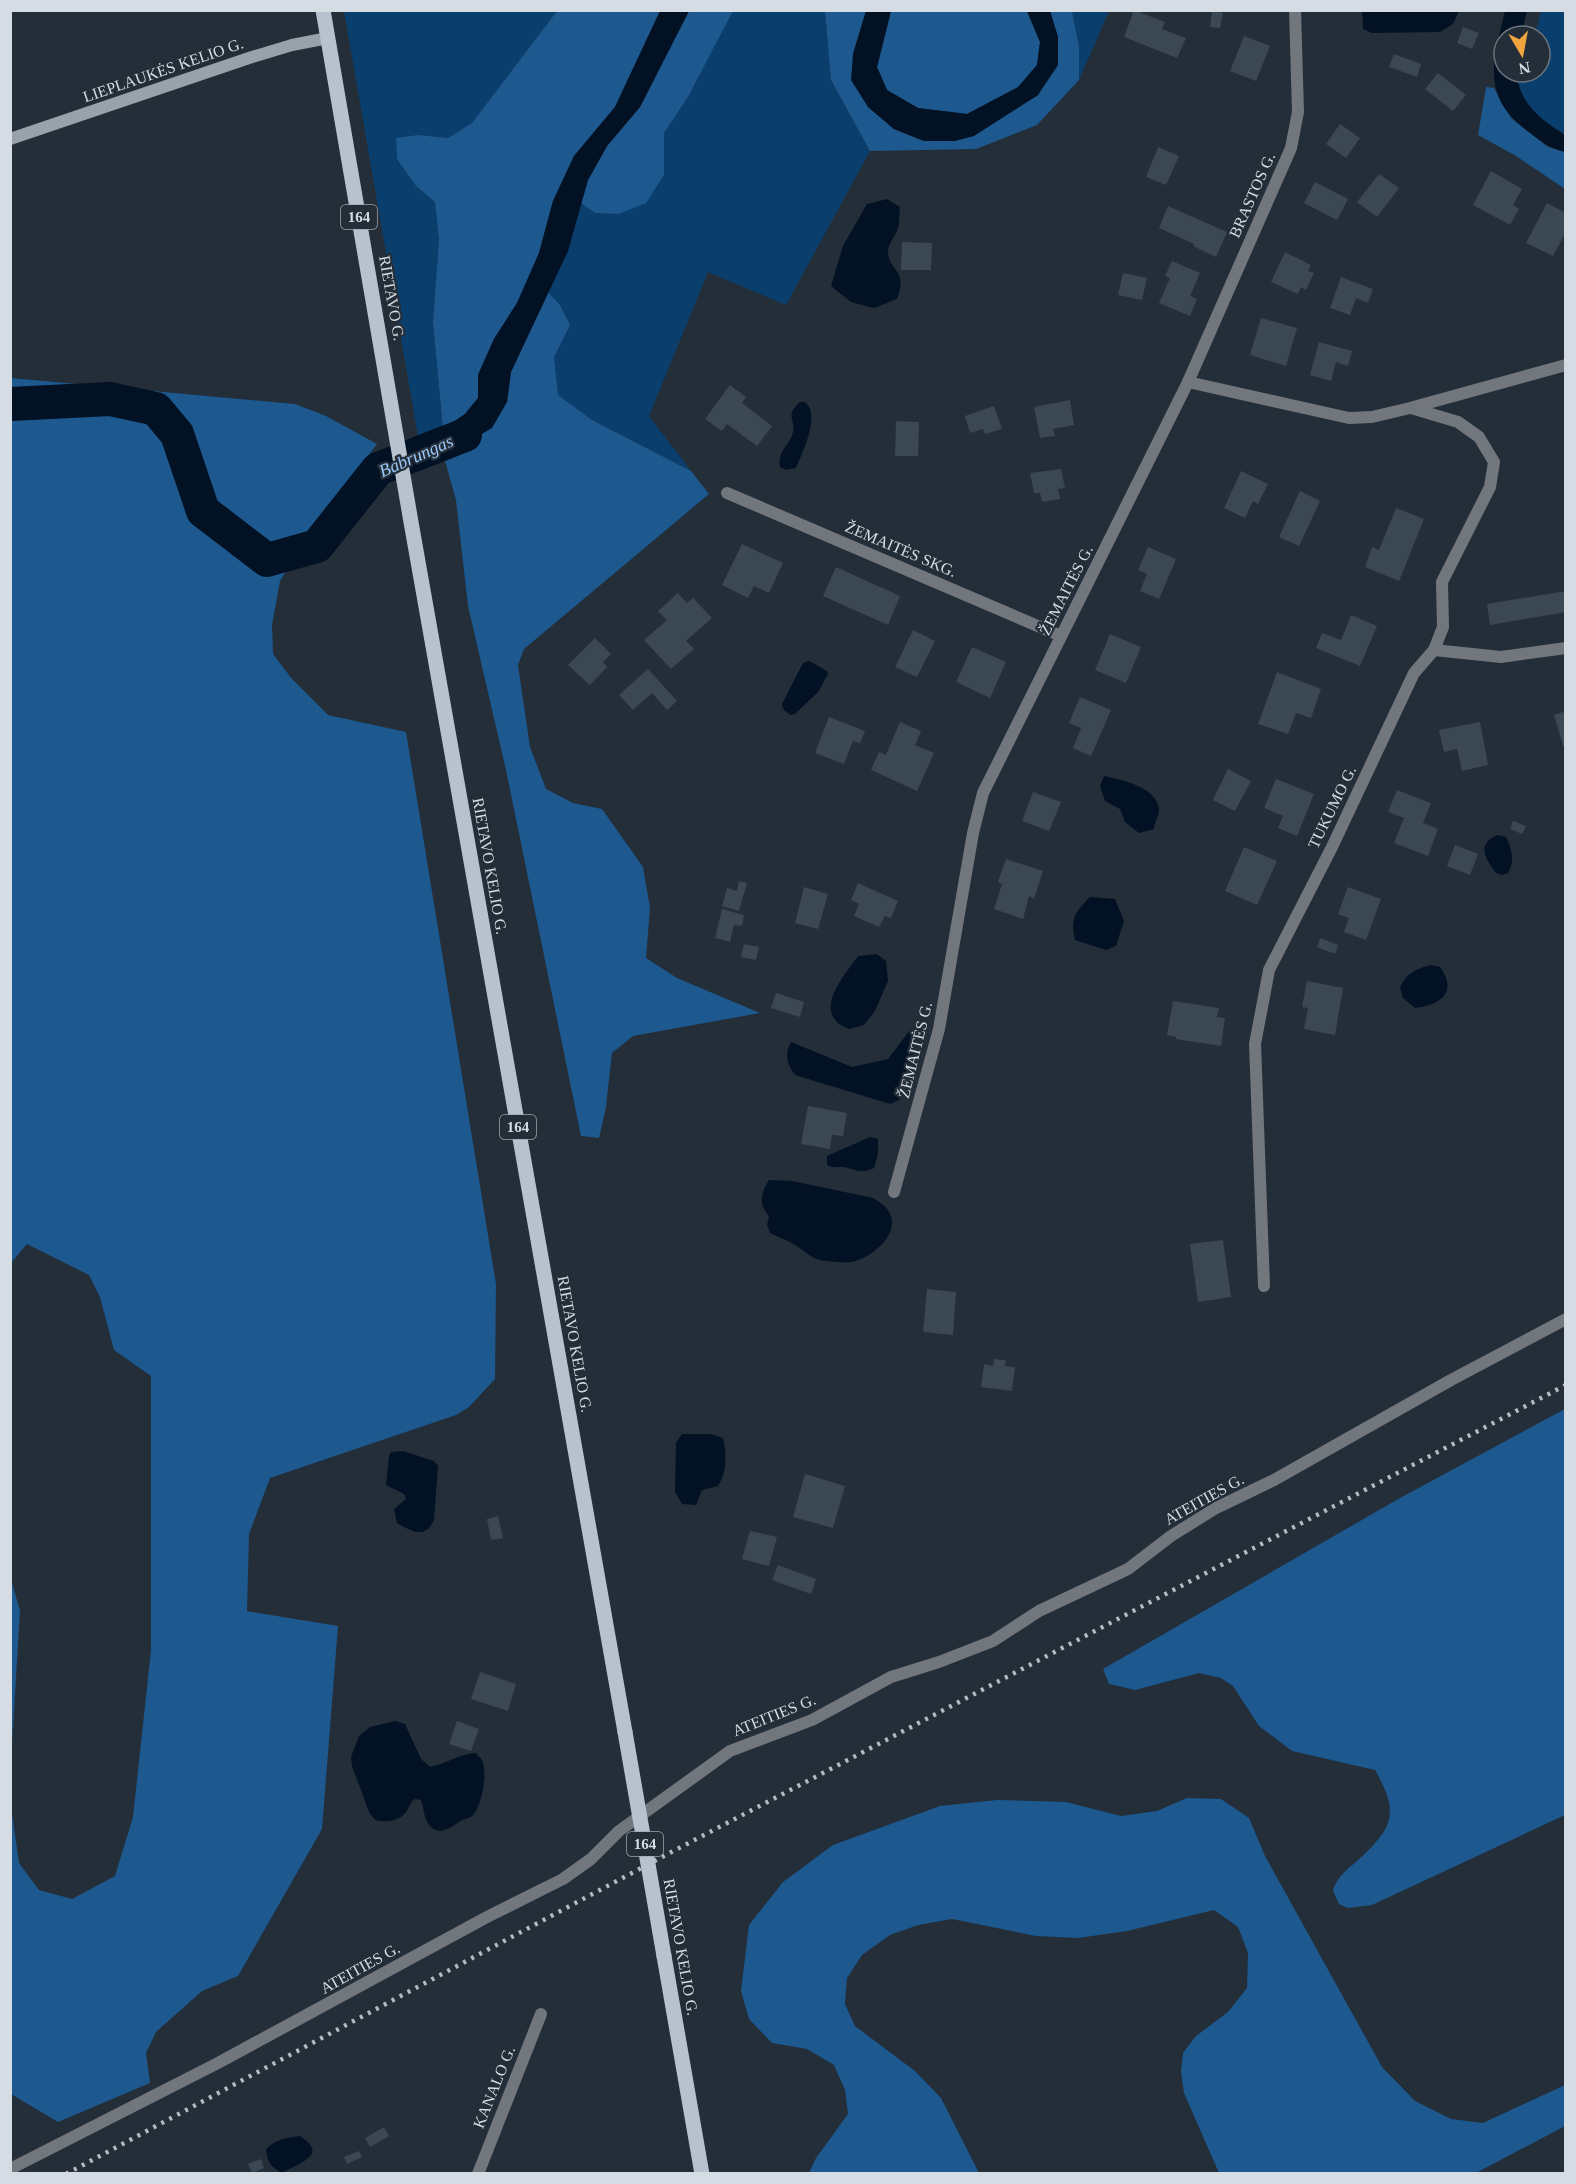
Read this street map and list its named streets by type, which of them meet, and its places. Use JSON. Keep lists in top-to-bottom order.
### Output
{
  "streets": {
    "main road": [
      "LIEPLAUKĖS KELIO G.",
      "164",
      "RIETAVO G.",
      "RIETAVO KELIO G."
    ],
    "street": [
      "BRASTOS G.",
      "ŽEMAITĖS SKG.",
      "ŽEMAITĖS G.",
      "TUKUMO G.",
      "ATEITIES G.",
      "KANALO G."
    ]
  },
  "crossings": [
    ["LIEPLAUKĖS KELIO G.", "RIETAVO G."],
    ["BRASTOS G.", "ŽEMAITĖS G."],
    ["RIETAVO G.", "RIETAVO KELIO G."],
    ["ŽEMAITĖS SKG.", "ŽEMAITĖS G."]
  ],
  "water": ["Babrungas"],
  "north": "bottom"
}
